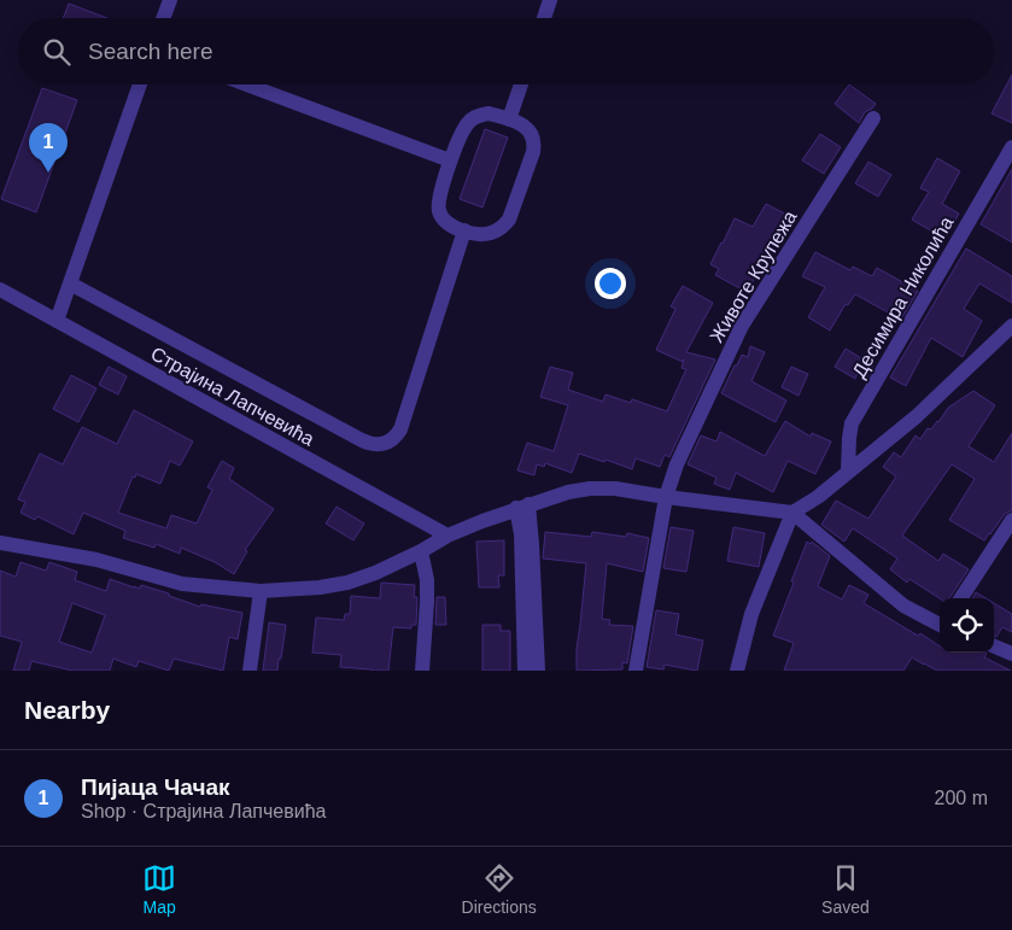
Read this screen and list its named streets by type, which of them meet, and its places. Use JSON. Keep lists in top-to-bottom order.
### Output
{
  "streets": {
    "street": ["Животе Крупежа", "Десимира Николића", "Страјина Лапчевића"]
  },
  "page": {
    "search": "Search here",
    "pins": "1",
    "heading": "Nearby",
    "list": [
      {
        "mark": "1",
        "name": "Пијаца Чачак",
        "note": "Shop · Страјина Лапчевића",
        "value": "200 m"
      }
    ],
    "nav": ["Map", "Directions", "Saved"]
  }
}
